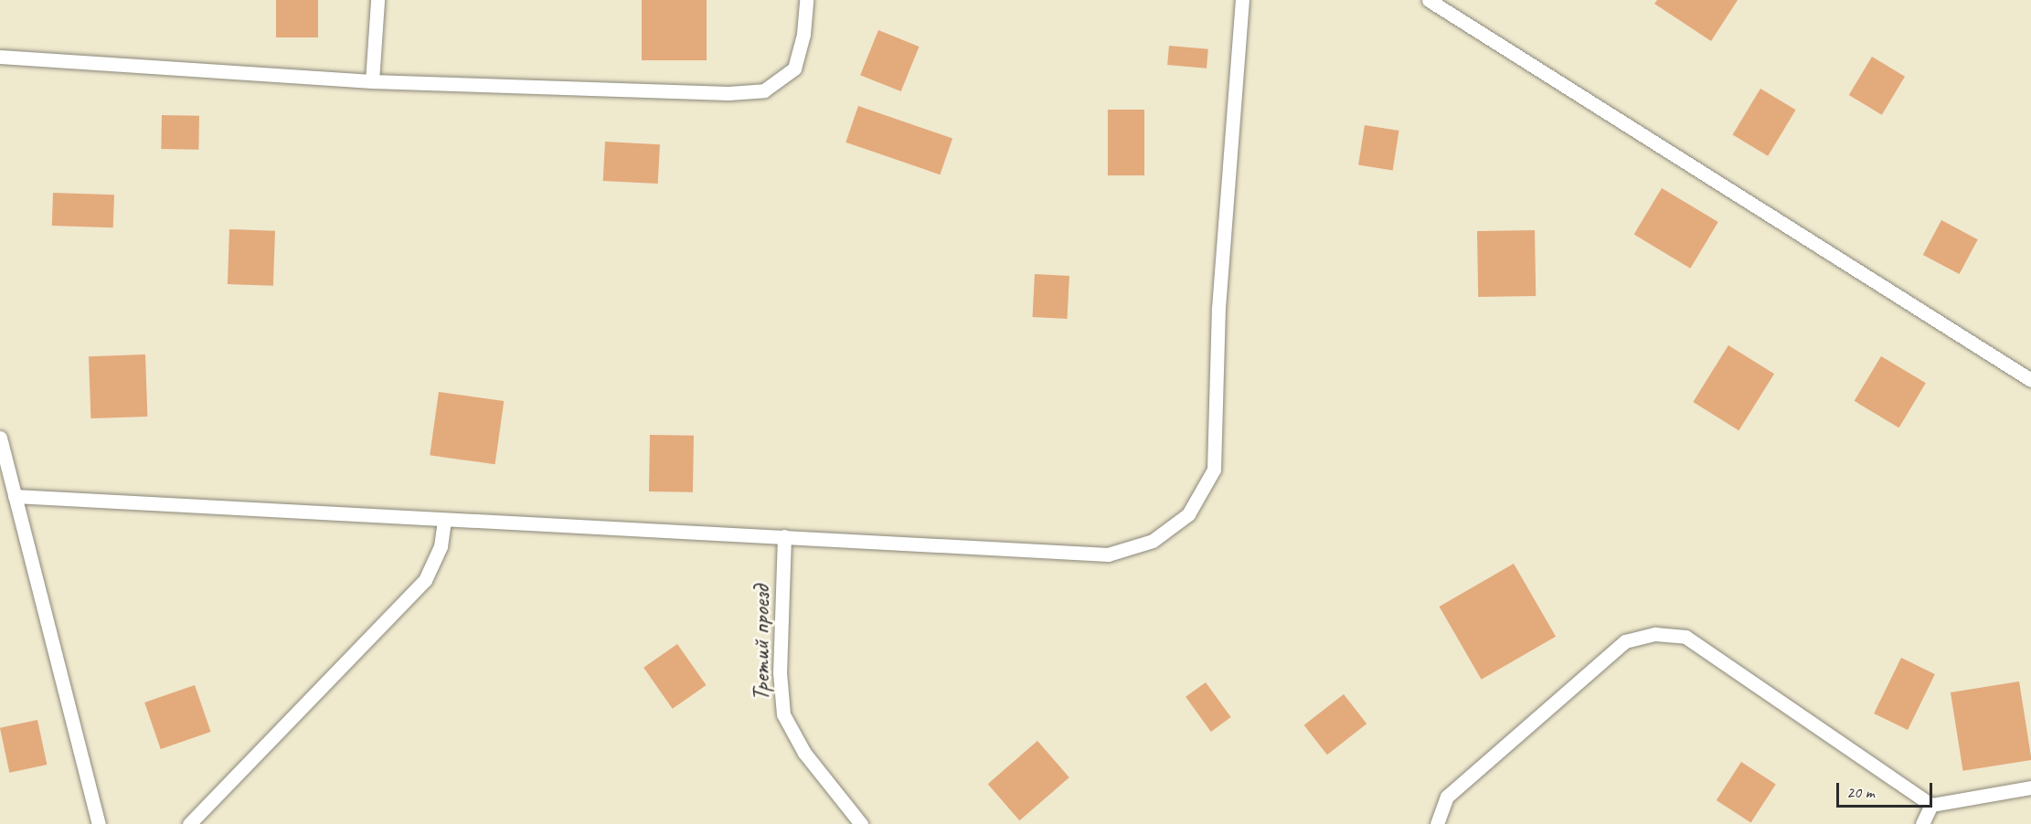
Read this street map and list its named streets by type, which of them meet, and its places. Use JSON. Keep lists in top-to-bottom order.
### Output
{
  "streets": {
    "lane": ["Третий проезд"]
  },
  "scale_bar": "20 m"
}
